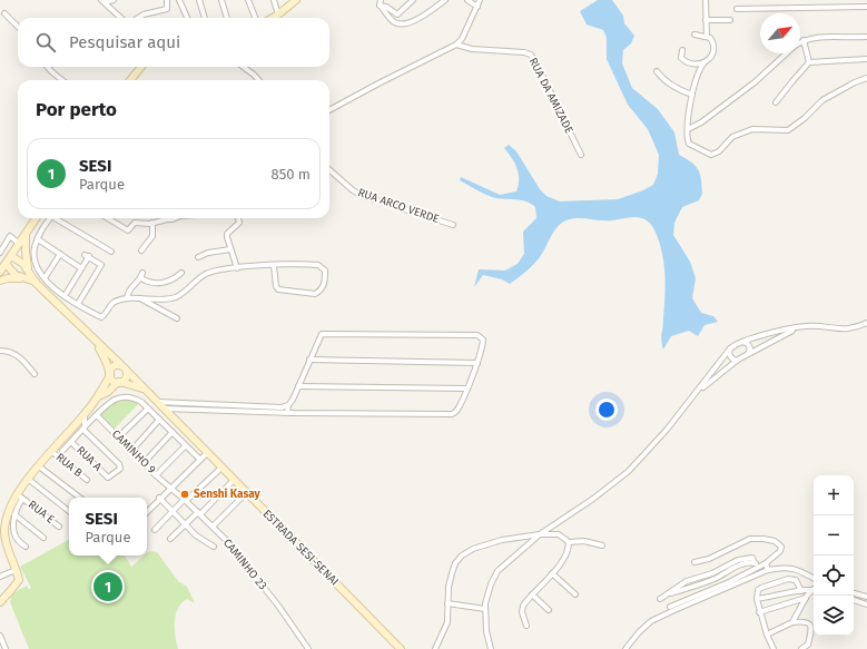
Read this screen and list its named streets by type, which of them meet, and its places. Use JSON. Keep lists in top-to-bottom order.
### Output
{
  "streets": {
    "street": [
      "RUA DA AMIZADE",
      "RUA ARCO VERDE",
      "CAMINHO 9",
      "RUA A",
      "RUA B",
      "RUA E",
      "ESTRADA SESI-SENAI",
      "CAMINHO 23"
    ]
  },
  "crossings": [
    ["CAMINHO 9", "CAMINHO 23"]
  ],
  "places": ["Senshi Kasay"],
  "north": "top right",
  "page": {
    "search": "Pesquisar aqui",
    "heading": "Por perto",
    "list": [
      {
        "mark": "1",
        "name": "SESI",
        "note": "Parque",
        "value": "850 m"
      }
    ],
    "map_buttons": ["+", "−"],
    "popup": ["SESI", "Parque"],
    "pins": "1"
  }
}
